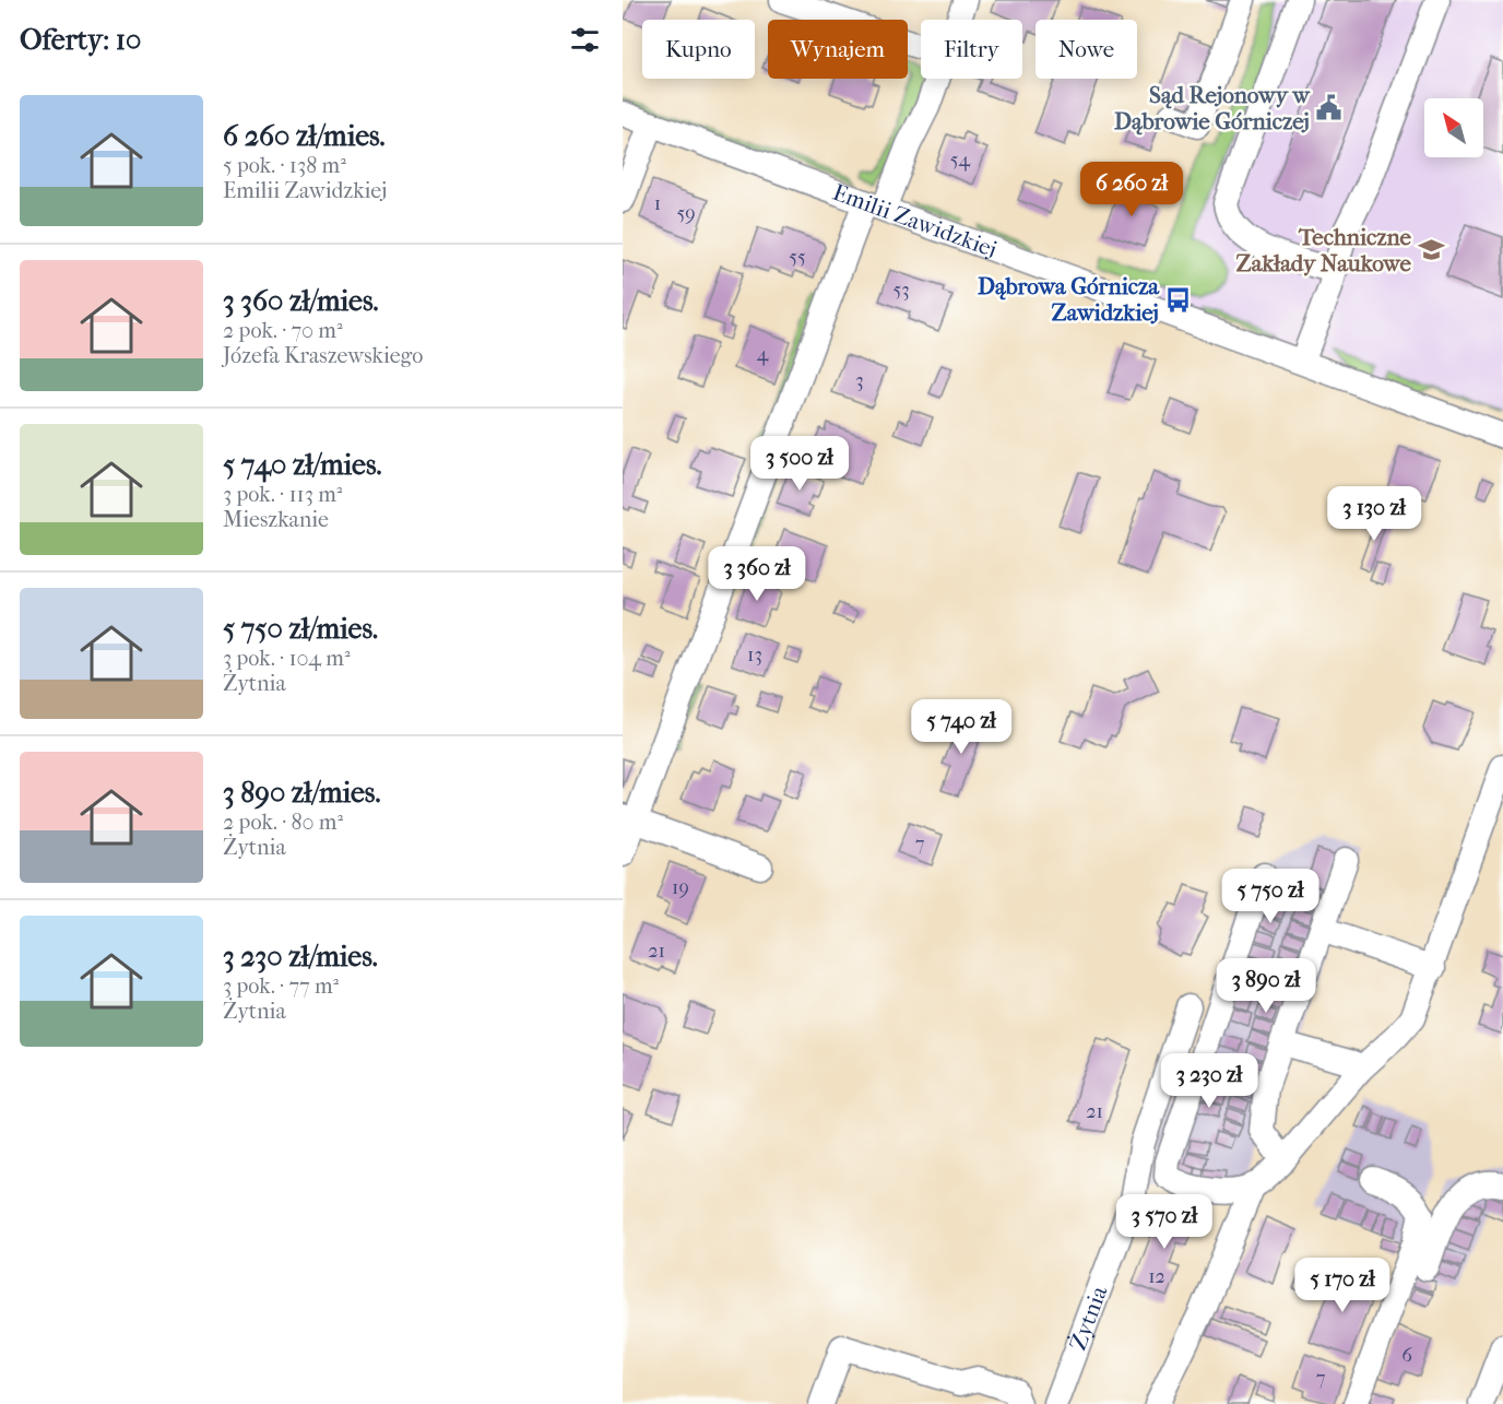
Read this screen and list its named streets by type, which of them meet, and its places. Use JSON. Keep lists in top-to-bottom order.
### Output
{
  "streets": {
    "street": ["Emilii Zawidzkiej", "Żytnia"]
  },
  "places": {
    "public building": ["Sąd Rejonowy w Dąbrowie Górniczej"],
    "school or university": ["Techniczne Zakłady Naukowe"],
    "bus stop": ["Dąbrowa Górnicza Zawidzkiej"]
  },
  "house_numbers": [
    "54",
    "1",
    "59",
    "55",
    "53",
    "4",
    "3",
    "13",
    "7",
    "19",
    "21",
    "21",
    "12",
    "6",
    "7"
  ],
  "north": "top left",
  "page": {
    "heading": "Oferty: 10",
    "chip": [
      "Kupno",
      "Wynajem",
      "Filtry",
      "Nowe"
    ],
    "list": [
      {
        "name": "6 260 zł/mies.",
        "note": "5 pok. · 138 m² · Emilii Zawidzkiej"
      },
      {
        "name": "3 360 zł/mies.",
        "note": "2 pok. · 70 m² · Józefa Kraszewskiego"
      },
      {
        "name": "5 740 zł/mies.",
        "note": "3 pok. · 113 m² · Mieszkanie"
      },
      {
        "name": "5 750 zł/mies.",
        "note": "3 pok. · 104 m² · Żytnia"
      },
      {
        "name": "3 890 zł/mies.",
        "note": "2 pok. · 80 m² · Żytnia"
      },
      {
        "name": "3 230 zł/mies.",
        "note": "3 pok. · 77 m² · Żytnia"
      }
    ],
    "price": [
      "6 260 zł",
      "3 500 zł",
      "3 130 zł",
      "3 360 zł",
      "5 740 zł",
      "5 750 zł",
      "3 890 zł",
      "3 230 zł",
      "3 570 zł",
      "5 170 zł"
    ]
  }
}
